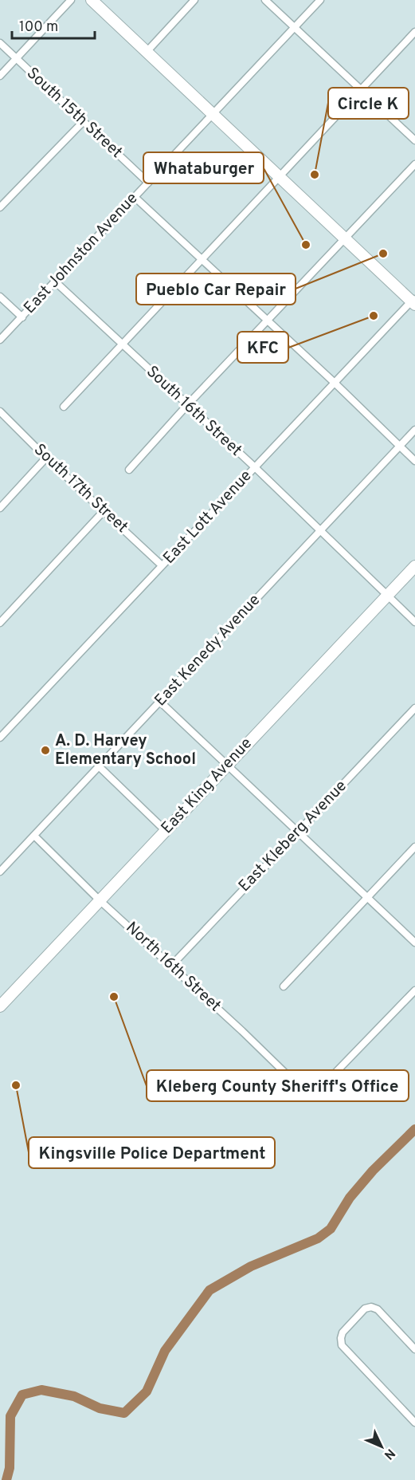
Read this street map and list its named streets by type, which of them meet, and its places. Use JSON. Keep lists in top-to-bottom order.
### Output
{
  "streets": {
    "main road": ["East King Avenue"],
    "street": [
      "South 15th Street",
      "East Johnston Avenue",
      "South 16th Street",
      "South 17th Street",
      "East Lott Avenue",
      "East Kenedy Avenue",
      "East Kleberg Avenue",
      "North 16th Street"
    ]
  },
  "crossings": [
    ["South 15th Street", "East Johnston Avenue"],
    ["East Johnston Avenue", "South 16th Street"],
    ["South 16th Street", "East Lott Avenue"],
    ["South 16th Street", "East Kenedy Avenue"],
    ["South 16th Street", "East King Avenue"],
    ["South 17th Street", "East Lott Avenue"],
    ["East Kenedy Avenue", "North 16th Street"],
    ["East King Avenue", "North 16th Street"],
    ["East Kleberg Avenue", "North 16th Street"]
  ],
  "places": [
    "Circle K",
    "Whataburger",
    "Pueblo Car Repair",
    "KFC",
    "A. D. Harvey Elementary School",
    "Kleberg County Sheriff's Office",
    "Kingsville Police Department"
  ],
  "scale_bar": "100 m",
  "north": "bottom right"
}
